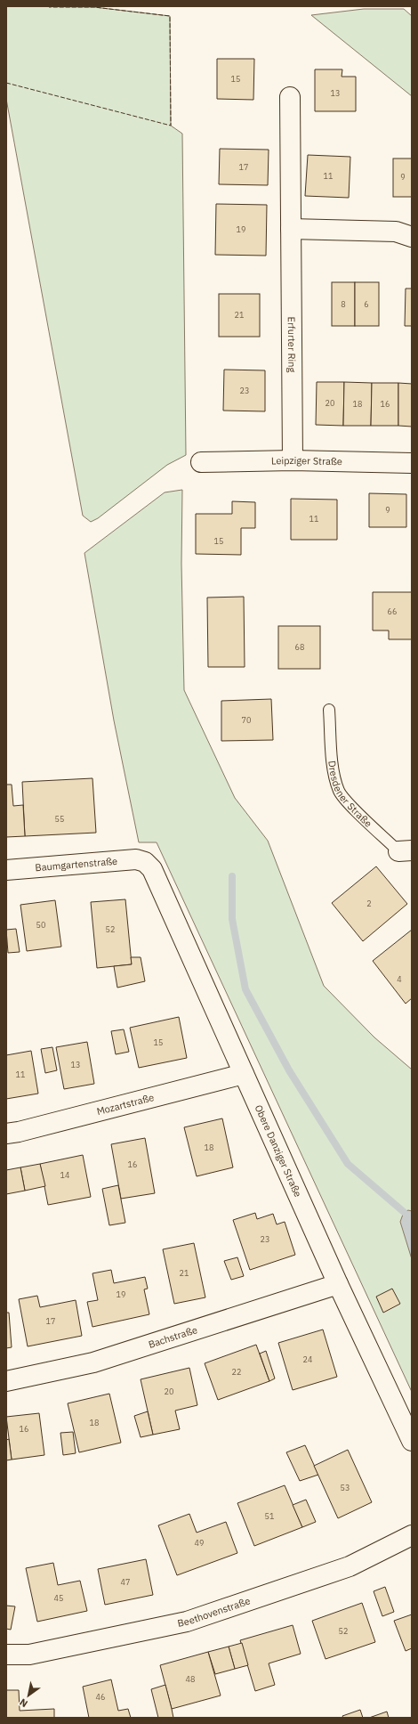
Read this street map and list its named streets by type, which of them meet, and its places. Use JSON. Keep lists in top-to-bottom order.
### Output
{
  "streets": {
    "street": [
      "Erfurter Ring",
      "Leipziger Straße",
      "Baumgartenstraße",
      "Mozartstraße",
      "Obere Danziger Straße",
      "Bachstraße",
      "Beethovenstraße"
    ],
    "lane": ["Dresdener Straße"]
  },
  "crossings": [
    ["Erfurter Ring", "Leipziger Straße"],
    ["Baumgartenstraße", "Obere Danziger Straße"],
    ["Mozartstraße", "Obere Danziger Straße"],
    ["Obere Danziger Straße", "Bachstraße"]
  ],
  "house_numbers": [
    "15",
    "13",
    "17",
    "11",
    "9",
    "19",
    "8",
    "6",
    "21",
    "23",
    "20",
    "18",
    "16",
    "9",
    "11",
    "15",
    "66",
    "68",
    "70",
    "55",
    "2",
    "50",
    "52",
    "4",
    "15",
    "13",
    "11",
    "18",
    "16",
    "14",
    "23",
    "21",
    "19",
    "17",
    "24",
    "22",
    "20",
    "18",
    "16",
    "53",
    "51",
    "49",
    "47",
    "45",
    "52",
    "48",
    "46"
  ],
  "north": "bottom left"
}
